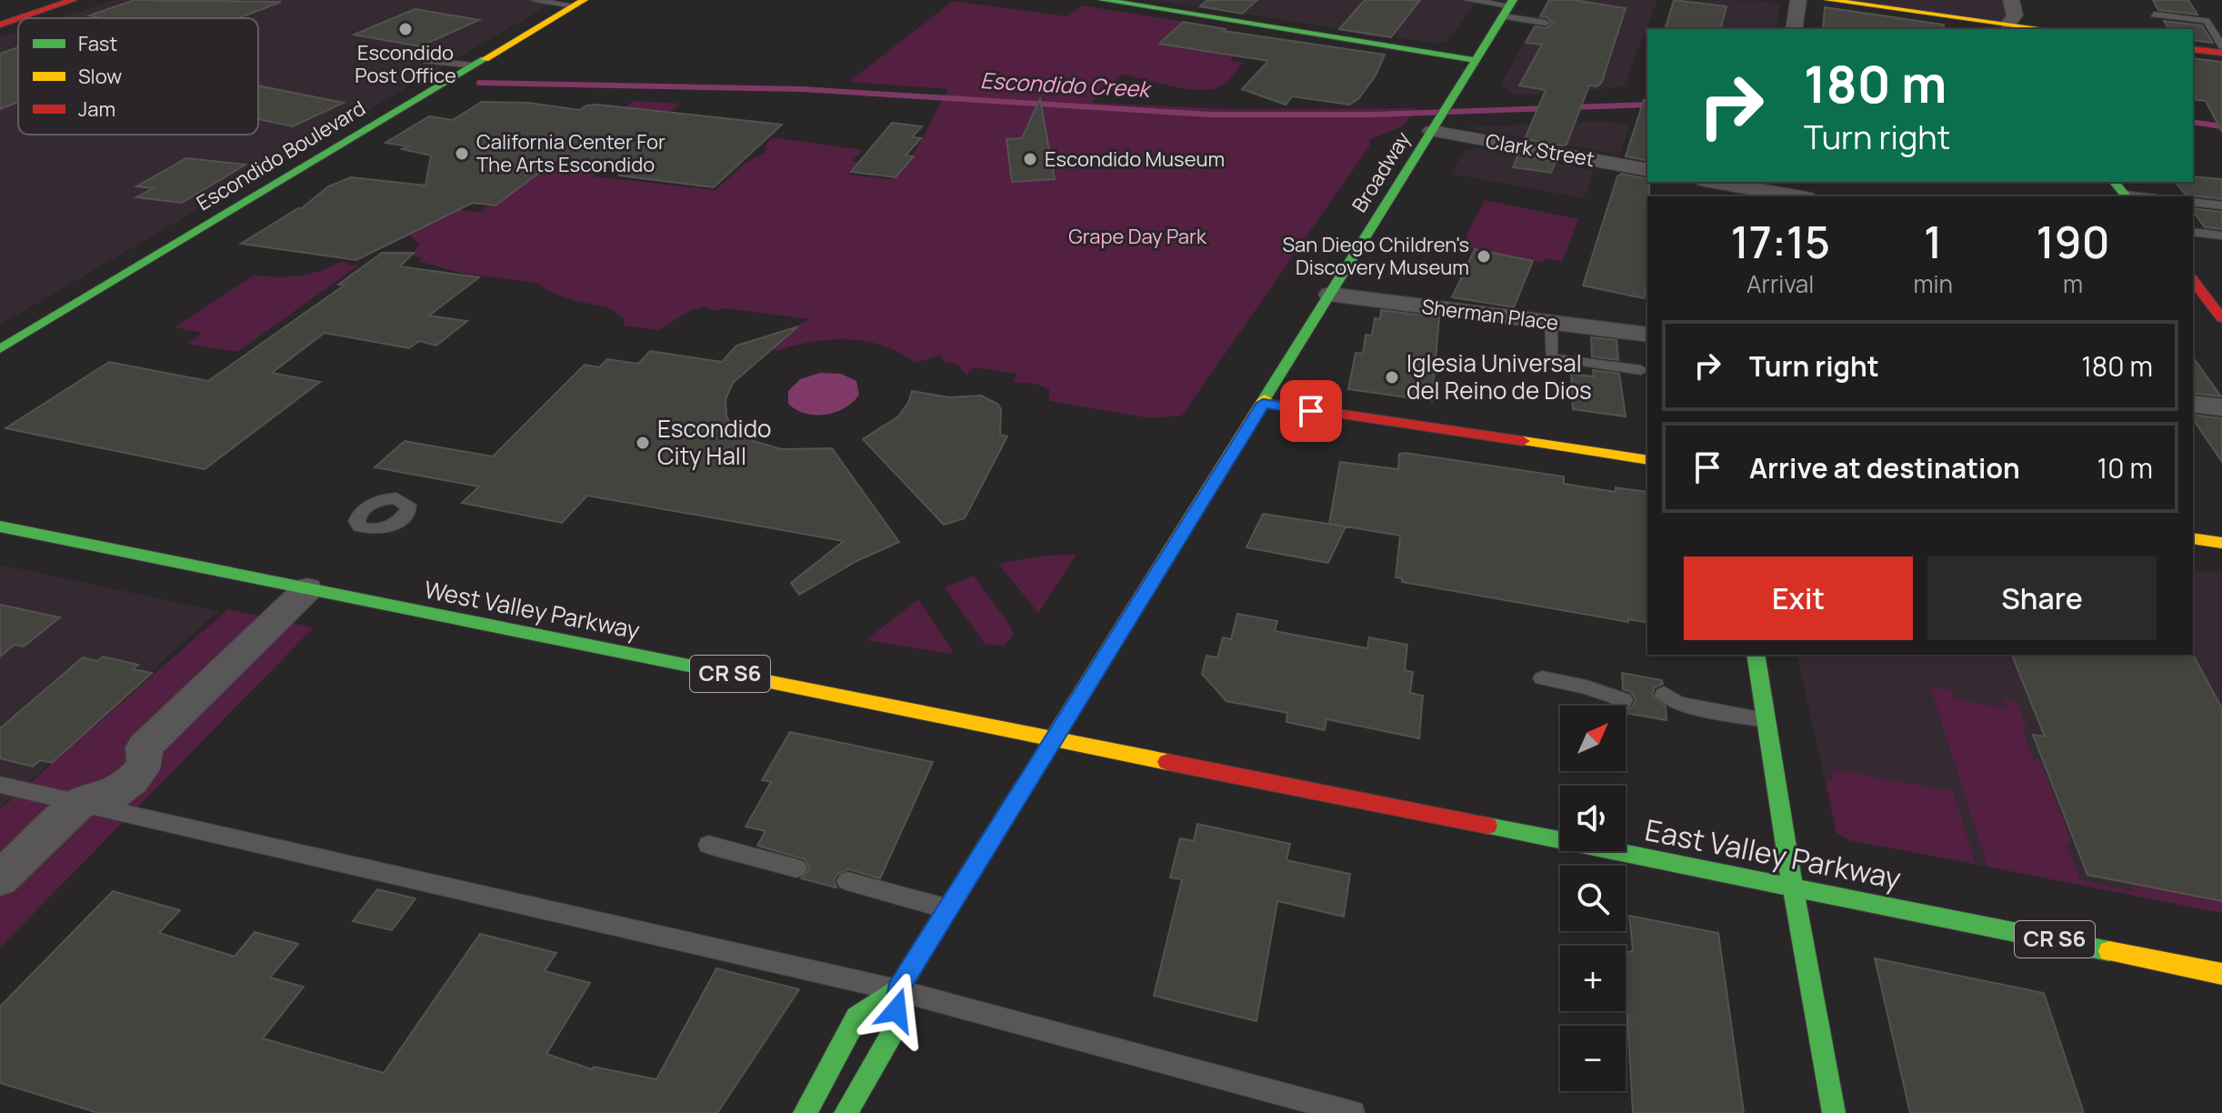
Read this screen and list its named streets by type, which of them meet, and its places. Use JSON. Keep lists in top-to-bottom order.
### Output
{
  "streets": {
    "main road": [
      "Escondido Boulevard",
      "Broadway",
      "West Valley Parkway",
      "CR S6",
      "East Valley Parkway"
    ],
    "street": ["Clark Street", "Sherman Place"]
  },
  "crossings": [
    ["Clark Street", "Broadway"],
    ["Broadway", "Sherman Place"],
    ["Broadway", "West Valley Parkway"],
    ["Broadway", "East Valley Parkway"],
    ["West Valley Parkway", "East Valley Parkway"]
  ],
  "water": ["Escondido Creek"],
  "parks": ["Grape Day Park"],
  "places": [
    "Escondido Post Office",
    "California Center For The Arts Escondido",
    "Escondido Museum",
    "San Diego Children's Discovery Museum",
    "Iglesia Universal del Reino de Dios",
    "Escondido City Hall"
  ],
  "legend": ["Fast", "Slow", "Jam"],
  "north": "top right",
  "page": {
    "turn": ["180 m", "Turn right"],
    "eta": [
      "17:15",
      "Arrival",
      "1",
      "min",
      "190",
      "m"
    ],
    "list": [
      {
        "name": "Turn right",
        "value": "180 m"
      },
      {
        "name": "Arrive at destination",
        "value": "10 m"
      }
    ],
    "buttons": ["Exit", "Share"],
    "map_buttons": ["+", "−"]
  }
}
